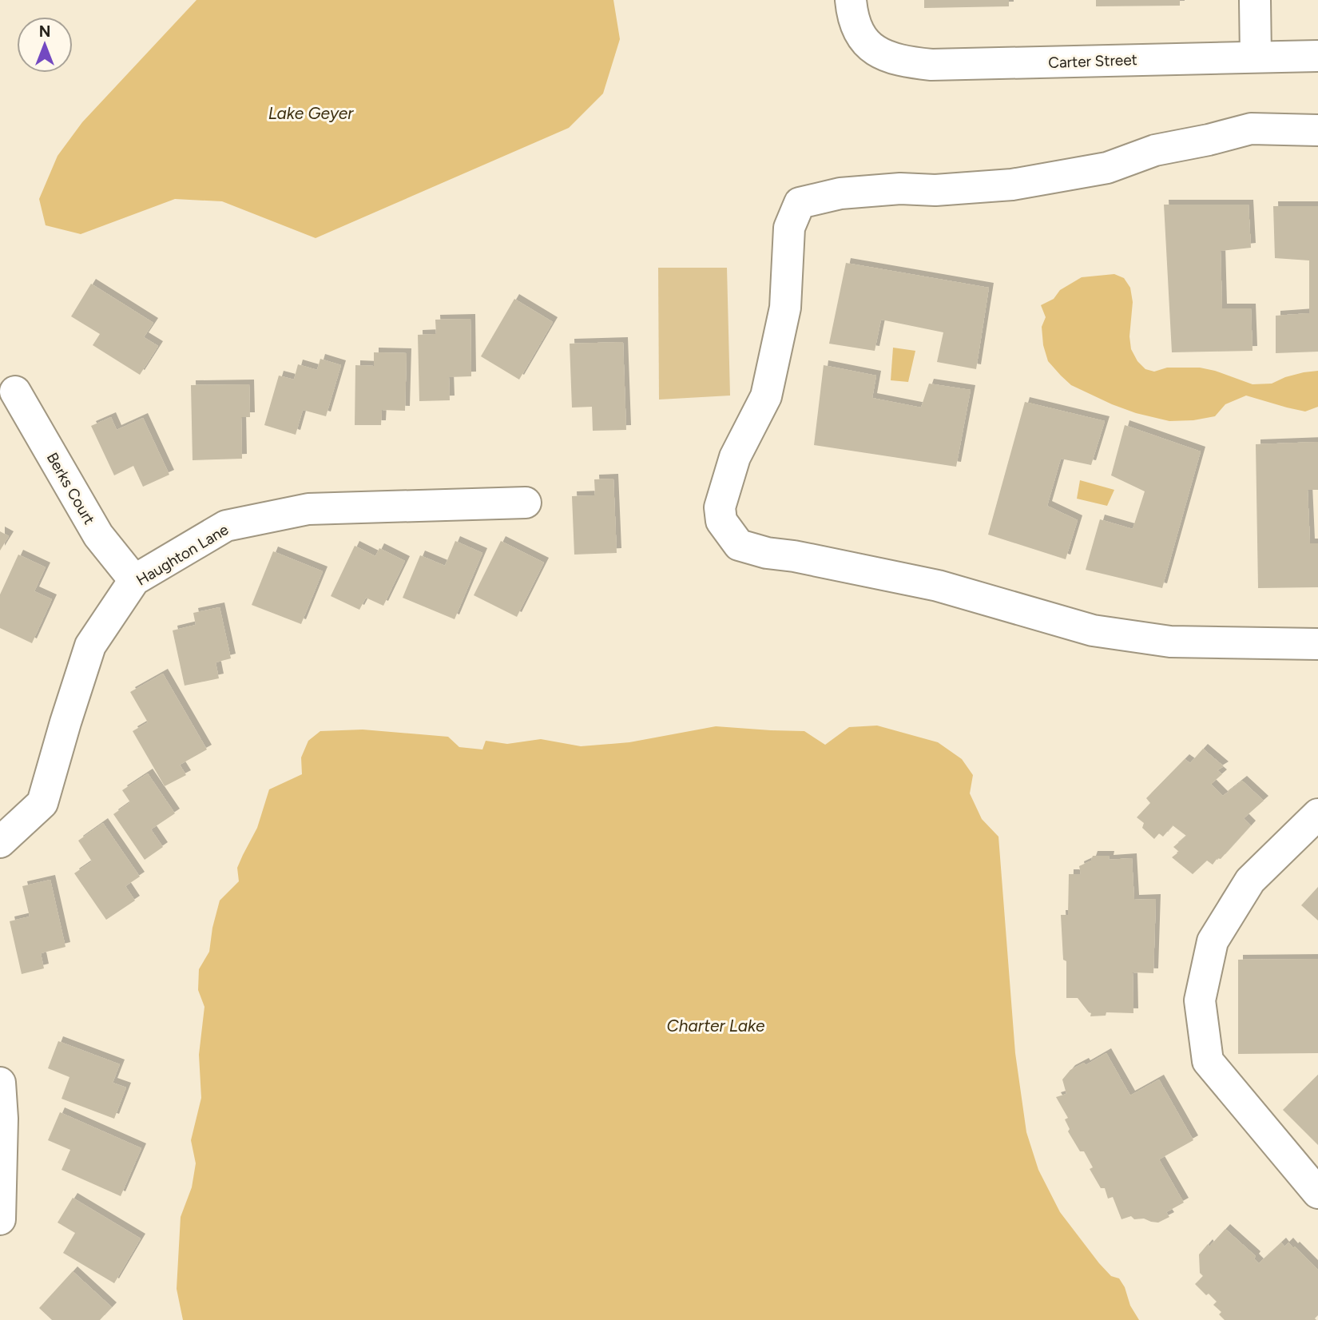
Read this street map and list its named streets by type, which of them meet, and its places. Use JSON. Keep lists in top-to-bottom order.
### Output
{
  "streets": {
    "street": ["Carter Street", "Berks Court", "Haughton Lane"]
  },
  "crossings": [
    ["Berks Court", "Haughton Lane"]
  ],
  "water": ["Lake Geyer", "Charter Lake"],
  "north": "top"
}
